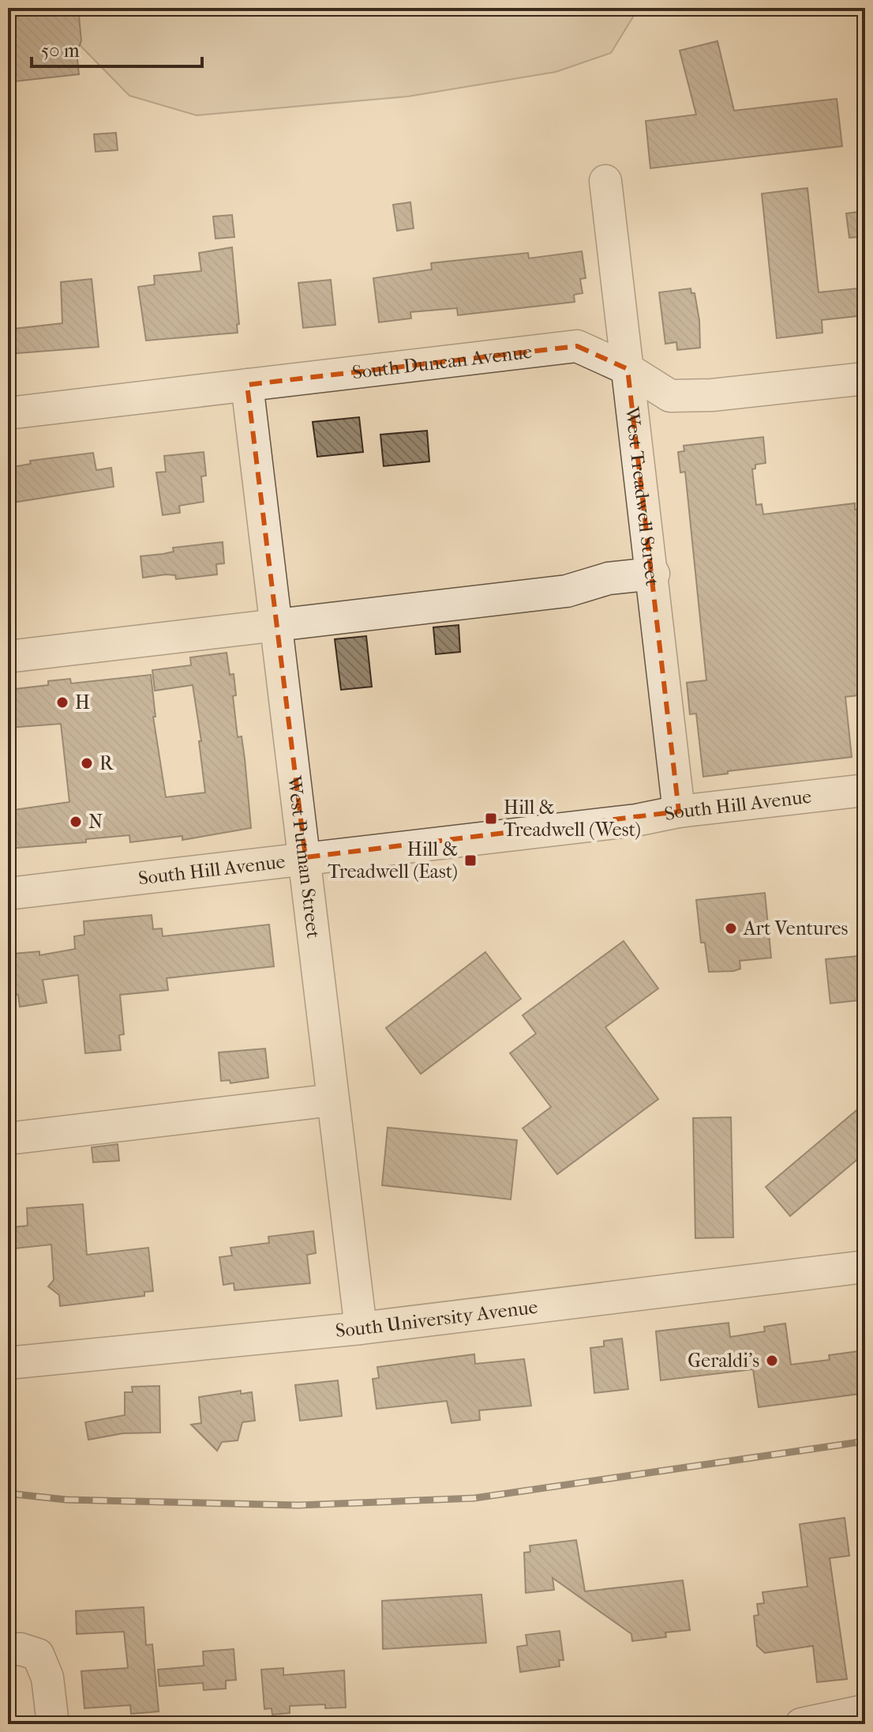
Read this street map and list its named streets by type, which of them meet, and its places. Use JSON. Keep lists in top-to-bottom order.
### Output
{
  "streets": {
    "street": [
      "South Duncan Avenue",
      "West Treadwell Street",
      "South Hill Avenue",
      "West Putman Street",
      "South University Avenue"
    ]
  },
  "crossings": [
    ["South Duncan Avenue", "West Treadwell Street"],
    ["South Duncan Avenue", "West Putman Street"],
    ["West Treadwell Street", "South Hill Avenue"],
    ["South Hill Avenue", "West Putman Street"],
    ["West Putman Street", "South University Avenue"]
  ],
  "places": {
    "other": [
      "H",
      "R",
      "N",
      "Art Ventures",
      "Geraldi's"
    ],
    "transit": ["Hill & Treadwell (West)", "Hill & Treadwell (East)"]
  },
  "scale_bar": "50 m"
}
